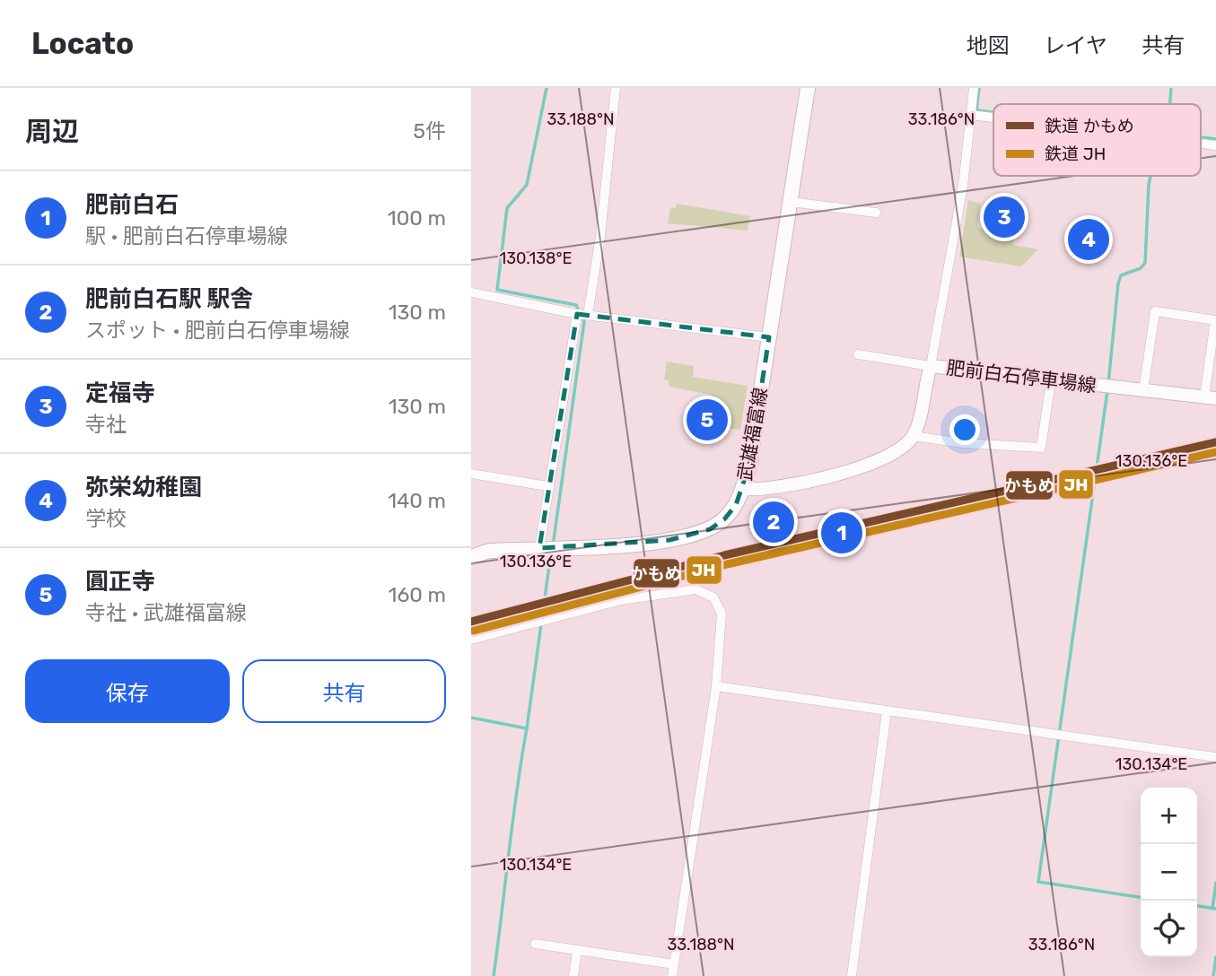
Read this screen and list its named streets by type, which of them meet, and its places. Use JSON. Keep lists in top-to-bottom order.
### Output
{
  "streets": {
    "main road": ["肥前白石停車場線", "武雄福富線"]
  },
  "lines": ["rail line かもめ", "rail line JH"],
  "legend": ["鉄道 かもめ", "鉄道 JH"],
  "page": {
    "header": "Locato",
    "nav": ["地図", "レイヤ", "共有"],
    "heading": ["周辺", "5件"],
    "list": [
      {
        "mark": "1",
        "name": "肥前白石",
        "note": "駅 · 肥前白石停車場線",
        "value": "100 m"
      },
      {
        "mark": "2",
        "name": "肥前白石駅 駅舎",
        "note": "スポット · 肥前白石停車場線",
        "value": "130 m"
      },
      {
        "mark": "3",
        "name": "定福寺",
        "note": "寺社",
        "value": "130 m"
      },
      {
        "mark": "4",
        "name": "弥栄幼稚園",
        "note": "学校",
        "value": "140 m"
      },
      {
        "mark": "5",
        "name": "圓正寺",
        "note": "寺社 · 武雄福富線",
        "value": "160 m"
      }
    ],
    "pins": [
      "3",
      "4",
      "5",
      "2",
      "1"
    ],
    "buttons": ["保存", "共有"],
    "map_buttons": ["+", "−"]
  },
  "coordinates": [
    "33.188°N",
    "33.186°N",
    "130.138°E",
    "130.136°E",
    "130.134°E"
  ]
}
